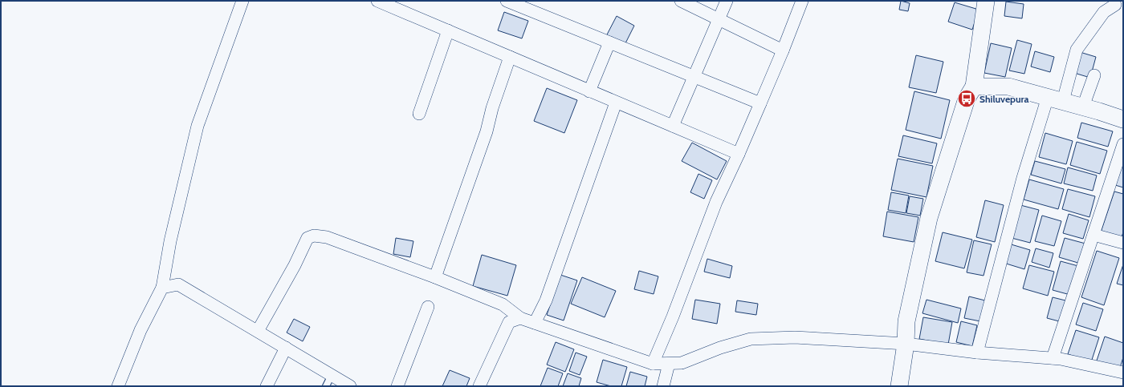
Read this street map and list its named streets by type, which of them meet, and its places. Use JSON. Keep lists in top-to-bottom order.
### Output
{
  "places": {
    "bus stop": ["Shiluvepura"]
  }
}
